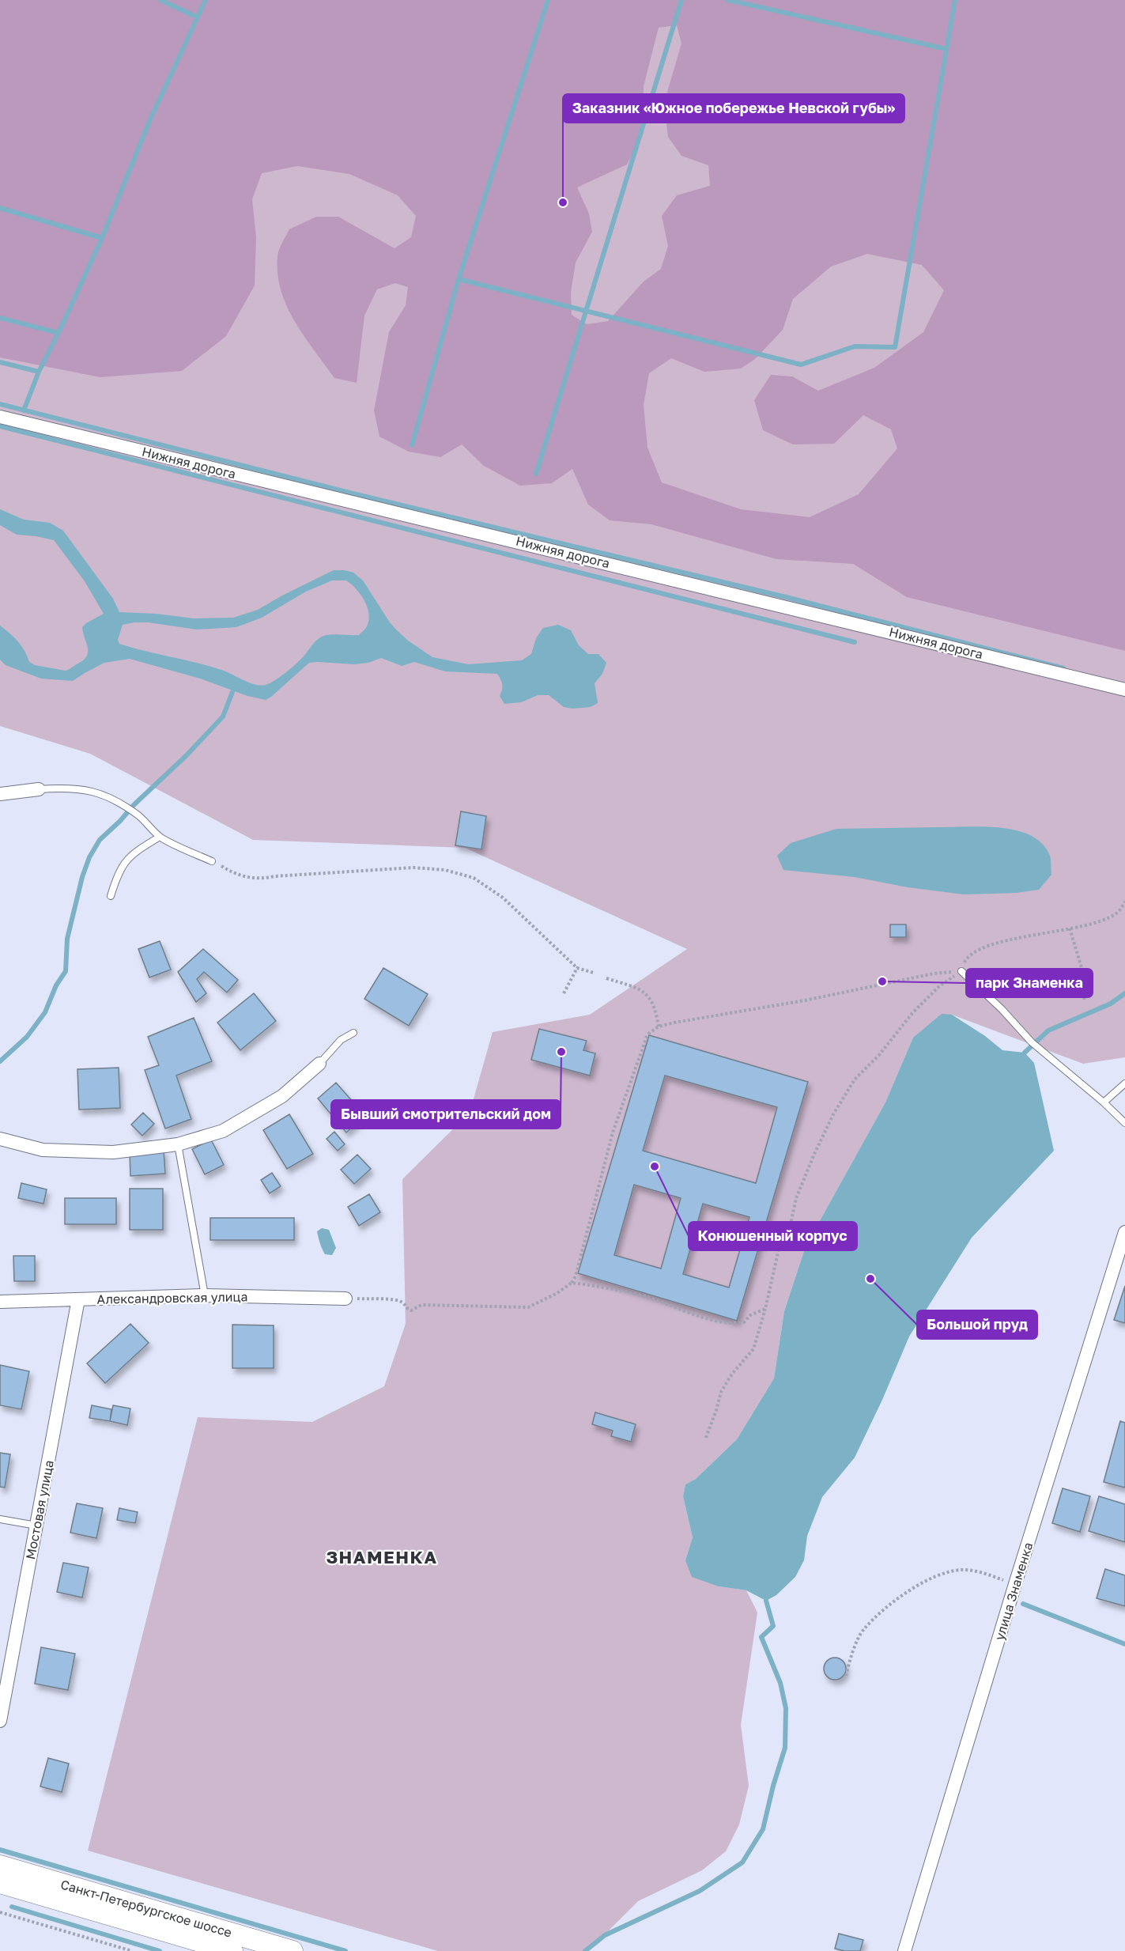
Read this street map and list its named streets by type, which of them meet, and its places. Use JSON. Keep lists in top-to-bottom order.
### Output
{
  "streets": {
    "main road": ["Санкт-Петербургское шоссе"],
    "street": [
      "Нижняя дорога",
      "Александровская улица",
      "Мостовая улица",
      "улица Знаменка"
    ]
  },
  "crossings": [
    ["Александровская улица", "Мостовая улица"]
  ],
  "districts": ["ЗНАМЕНКА"],
  "places": [
    "Заказник «Южное побережье Невской губы»",
    "парк Знаменка",
    "Бывший смотрительский дом",
    "Конюшенный корпус",
    "Большой пруд"
  ]
}
